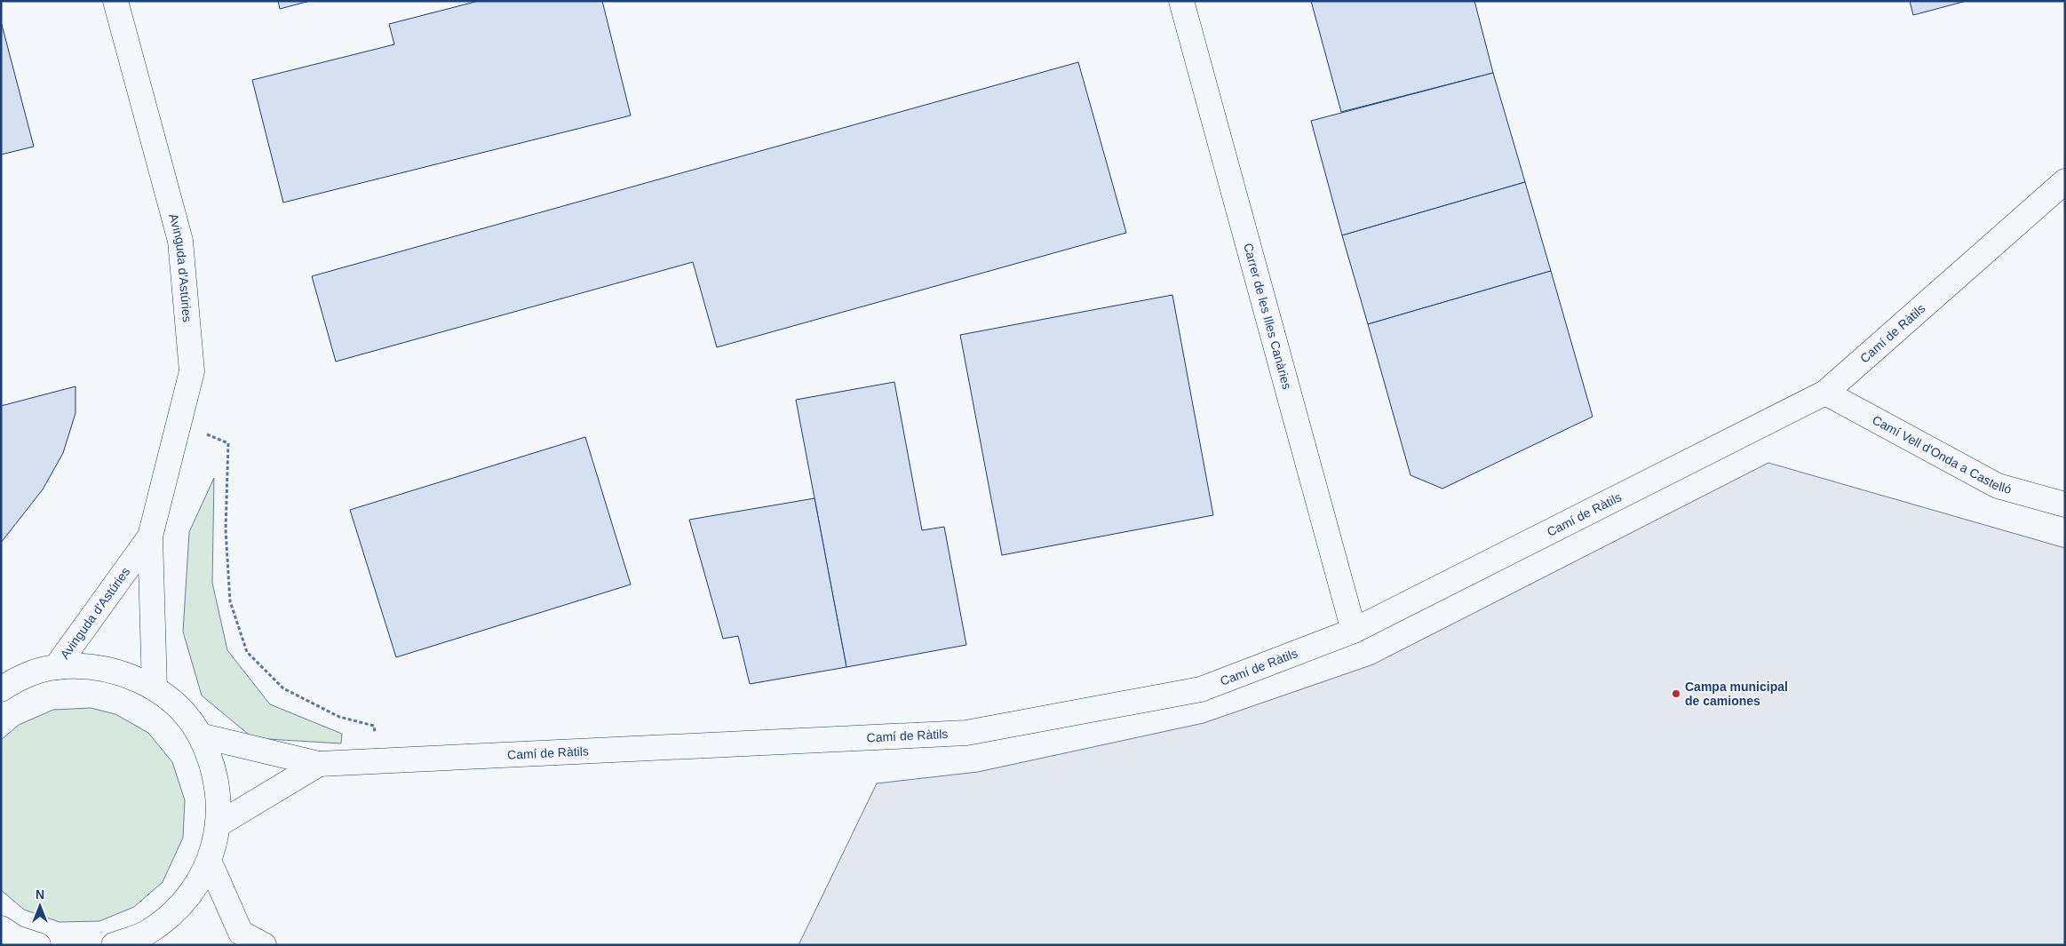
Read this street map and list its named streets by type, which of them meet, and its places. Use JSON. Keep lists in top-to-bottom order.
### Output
{
  "streets": {
    "street": [
      "Avinguda d'Astúries",
      "Carrer de les Illes Canàries",
      "Camí de Ràtils",
      "Camí Vell d'Onda a Castelló"
    ]
  },
  "crossings": [
    ["Carrer de les Illes Canàries", "Camí de Ràtils"],
    ["Camí de Ràtils", "Camí Vell d'Onda a Castelló"]
  ],
  "places": ["Campa municipal de camiones"],
  "north": "top"
}
